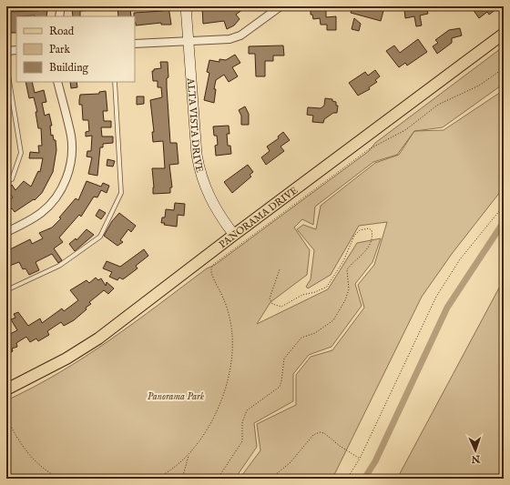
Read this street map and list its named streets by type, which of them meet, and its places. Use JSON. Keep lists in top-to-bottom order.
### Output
{
  "streets": {
    "main road": ["PANORAMA DRIVE"],
    "street": ["ALTA VISTA DRIVE"]
  },
  "crossings": [
    ["ALTA VISTA DRIVE", "PANORAMA DRIVE"]
  ],
  "parks": ["Panorama Park"],
  "legend": ["Road", "Park", "Building"],
  "north": "bottom"
}
